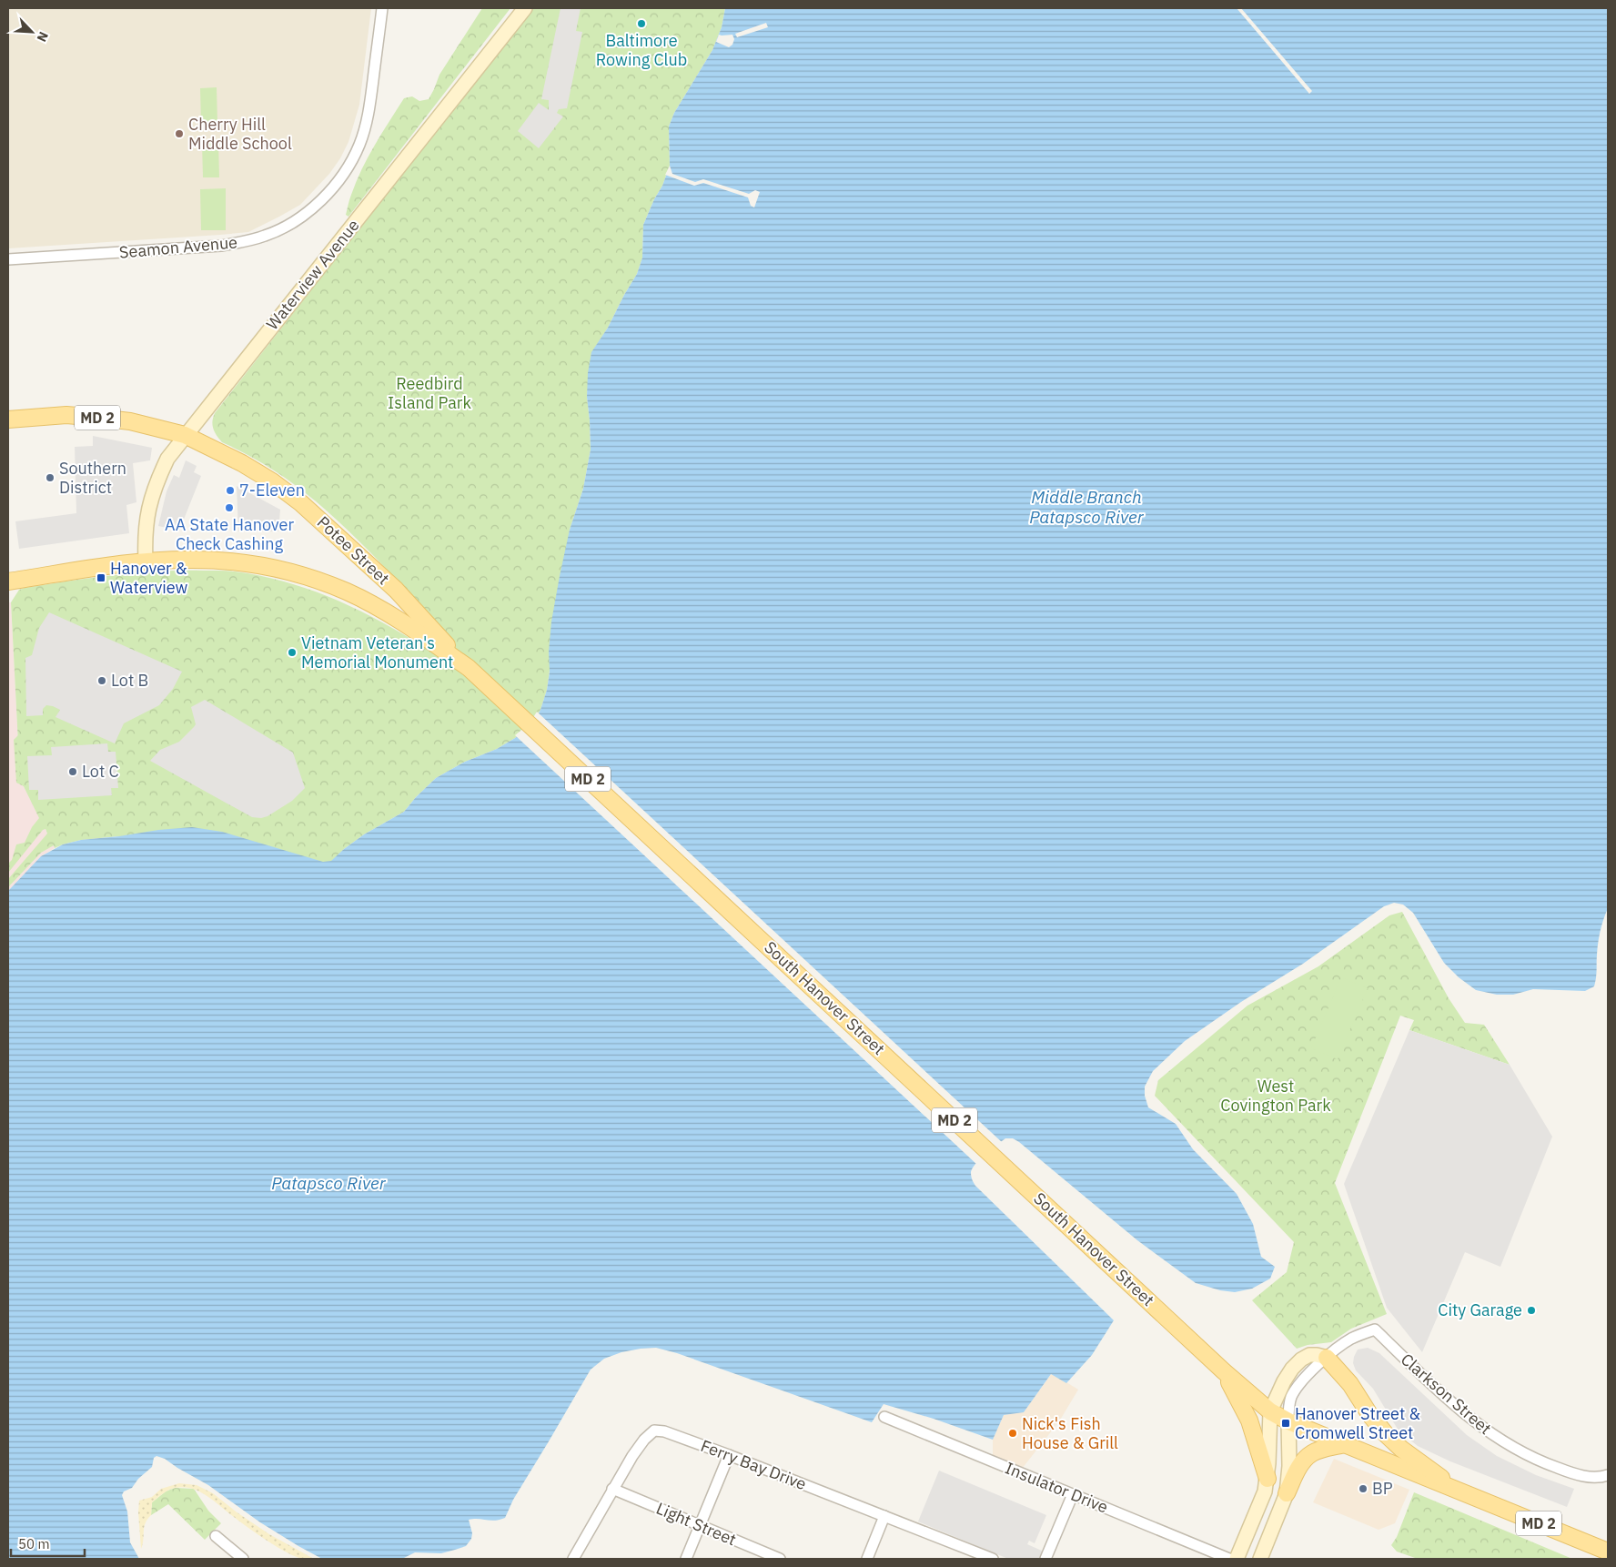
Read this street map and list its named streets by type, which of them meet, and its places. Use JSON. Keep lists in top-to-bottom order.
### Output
{
  "streets": {
    "main road": [
      "Waterview Avenue",
      "MD 2",
      "Potee Street",
      "South Hanover Street"
    ],
    "street": [
      "Seamon Avenue",
      "Clarkson Street",
      "Ferry Bay Drive",
      "Insulator Drive",
      "Light Street"
    ]
  },
  "crossings": [
    ["Waterview Avenue", "Potee Street"],
    ["Waterview Avenue", "South Hanover Street"],
    ["Potee Street", "South Hanover Street"],
    ["Ferry Bay Drive", "Light Street"]
  ],
  "water": ["Middle Branch Patapsco River", "Patapsco River"],
  "parks": ["Reedbird Island Park", "West Covington Park"],
  "places": {
    "other": [
      "Baltimore Rowing Club",
      "Cherry Hill Middle School",
      "Southern District",
      "7-Eleven",
      "AA State Hanover Check Cashing",
      "Vietnam Veteran's Memorial Monument",
      "Lot B",
      "Lot C",
      "City Garage",
      "Nick's Fish House & Grill",
      "BP"
    ],
    "transit": ["Hanover & Waterview", "Hanover Street & Cromwell Street"]
  },
  "scale_bar": "50 m",
  "north": "bottom right"
}
